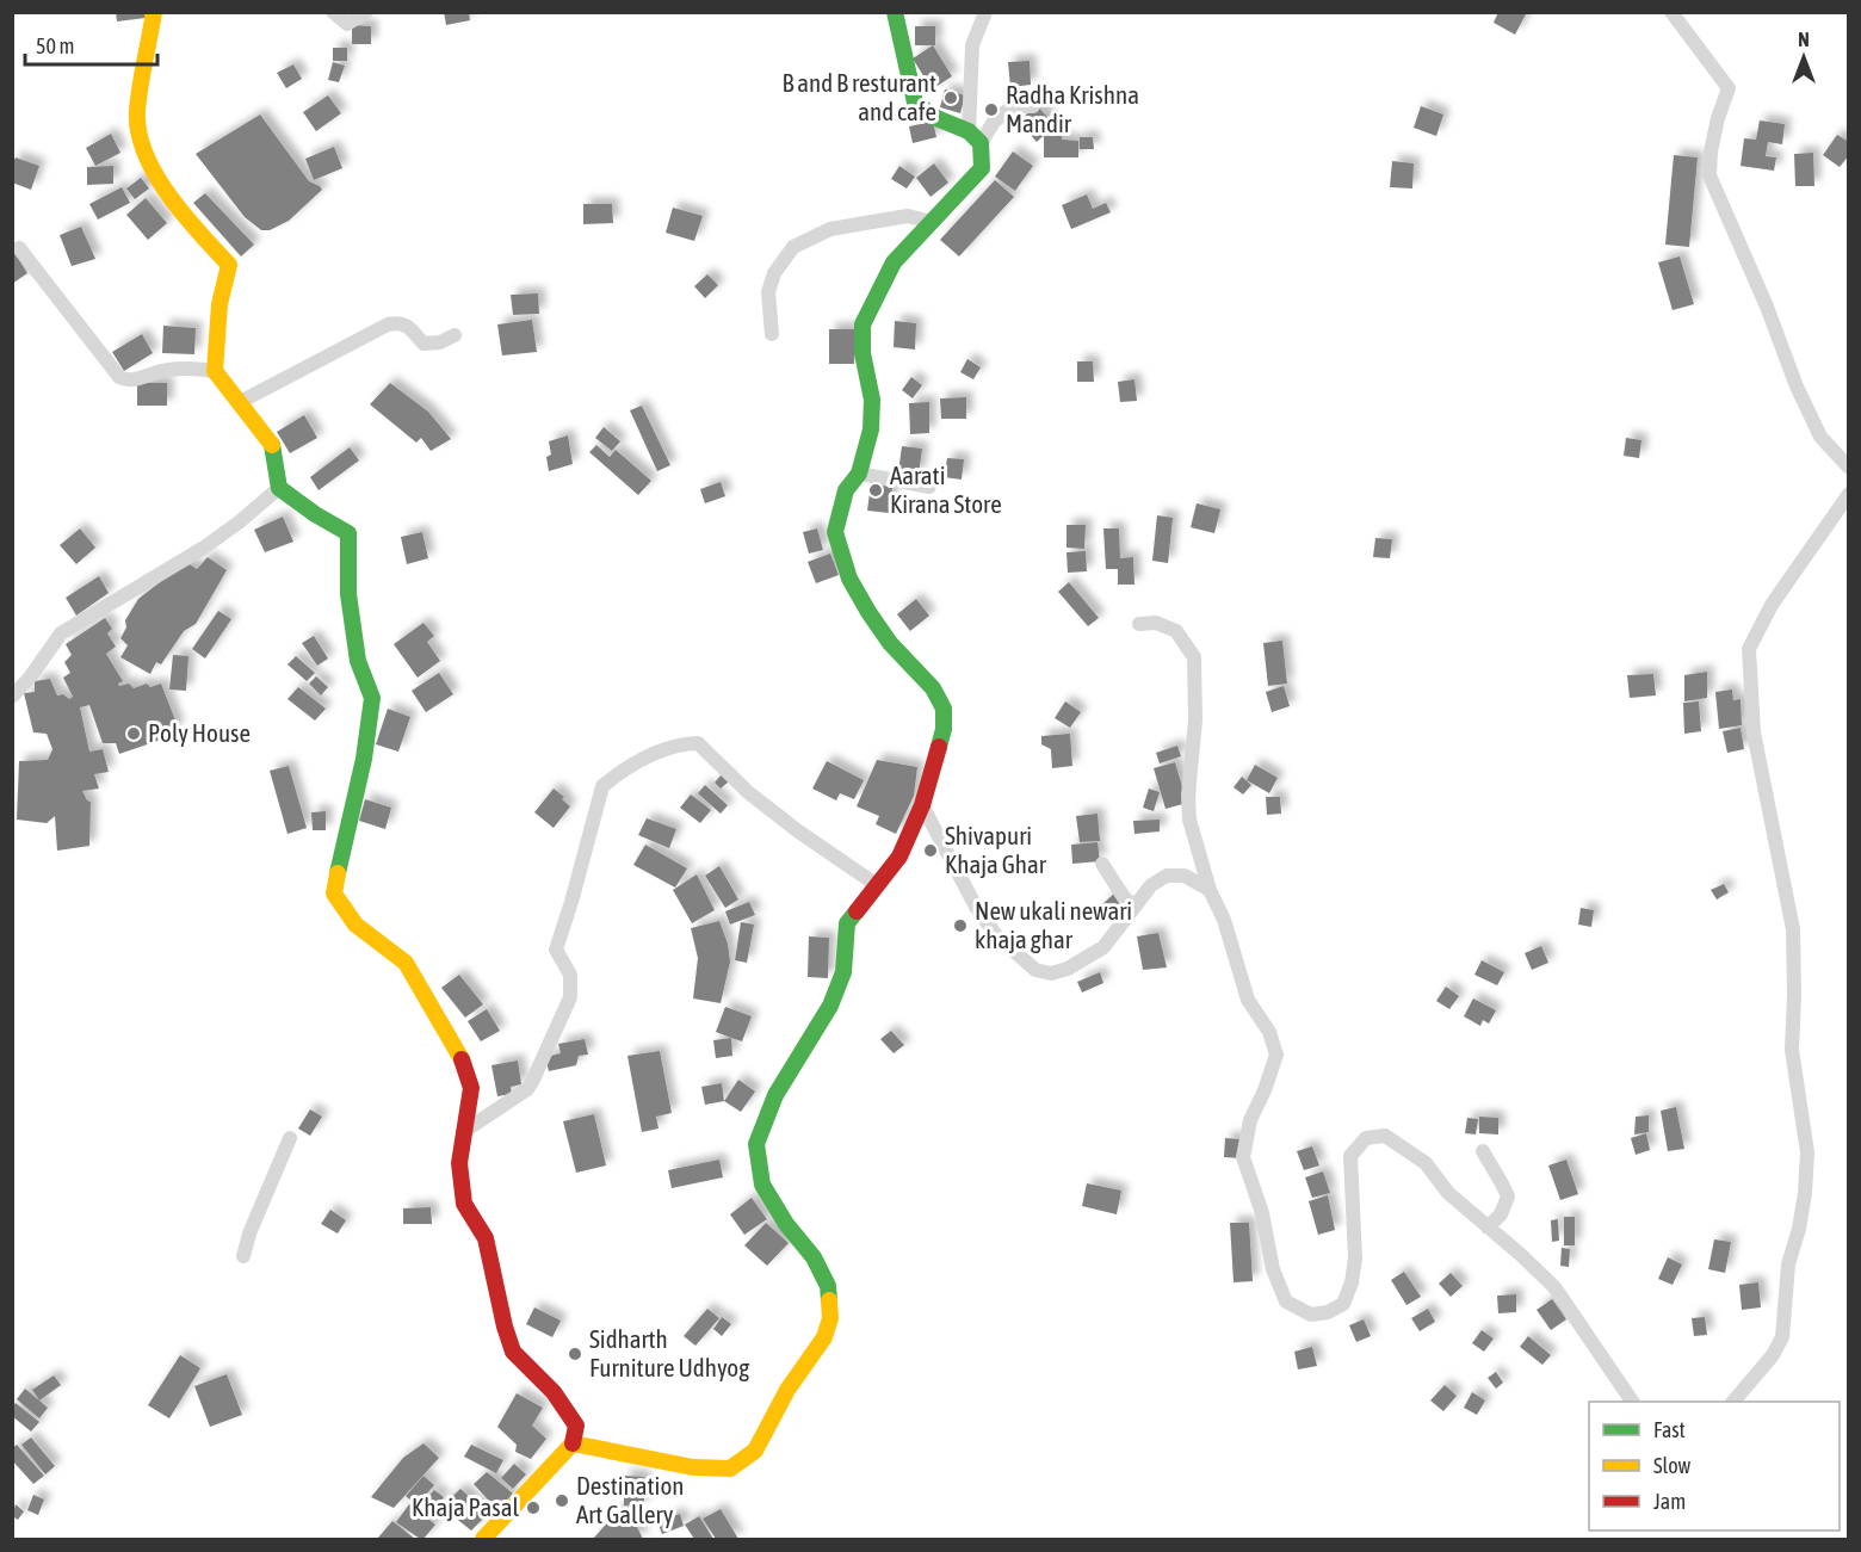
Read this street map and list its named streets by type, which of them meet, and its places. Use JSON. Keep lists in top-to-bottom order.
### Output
{
  "places": [
    "B and B resturant and cafe",
    "Radha Krishna Mandir",
    "Aarati Kirana Store",
    "Poly House",
    "Shivapuri Khaja Ghar",
    "New ukali newari khaja ghar",
    "Sidharth Furniture Udhyog",
    "Destination Art Gallery",
    "Khaja Pasal"
  ],
  "legend": ["Fast", "Slow", "Jam"],
  "scale_bar": "50 m",
  "north": "top"
}
